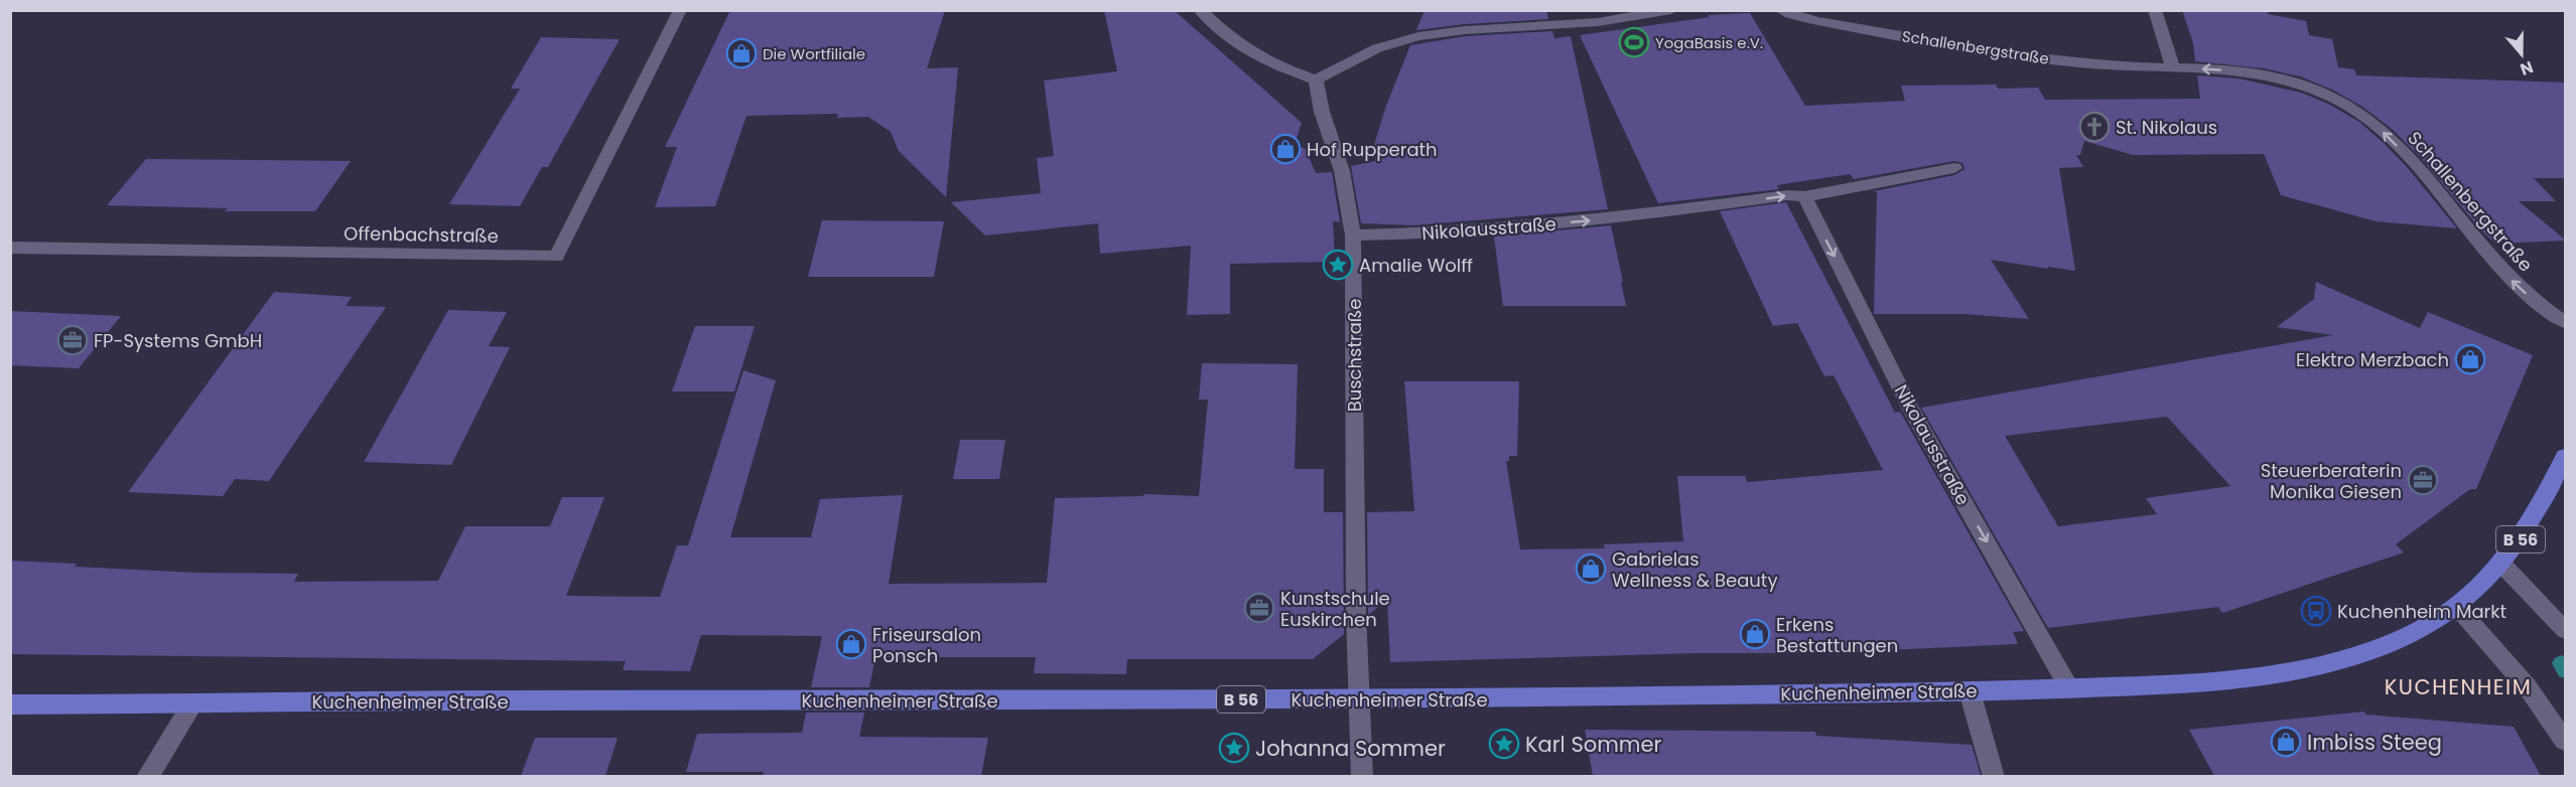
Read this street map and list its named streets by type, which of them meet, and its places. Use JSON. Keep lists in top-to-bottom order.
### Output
{
  "streets": {
    "main road": ["B 56", "Kuchenheimer Straße"],
    "street": [
      "Schallenbergstraße",
      "Nikolausstraße",
      "Offenbachstraße",
      "Buschstraße"
    ]
  },
  "crossings": [
    ["Nikolausstraße", "Buschstraße"],
    ["Nikolausstraße", "Kuchenheimer Straße"],
    ["Buschstraße", "Kuchenheimer Straße"]
  ],
  "one_way": ["Schallenbergstraße", "Nikolausstraße"],
  "districts": ["KUCHENHEIM"],
  "places": {
    "sports": ["YogaBasis e.V."],
    "shop": [
      "Die Wortfiliale",
      "Hof Rupperath",
      "Elektro Merzbach",
      "Gabrielas Wellness & Beauty",
      "Erkens Bestattungen",
      "Friseursalon Ponsch",
      "Imbiss Steeg"
    ],
    "church": ["St. Nikolaus"],
    "place": ["Amalie Wolff", "Karl Sommer", "Johanna Sommer"],
    "office": ["FP-Systems GmbH", "Steuerberaterin Monika Giesen", "Kunstschule Euskirchen"],
    "bus stop": ["Kuchenheim Markt"]
  },
  "north": "bottom"
}
